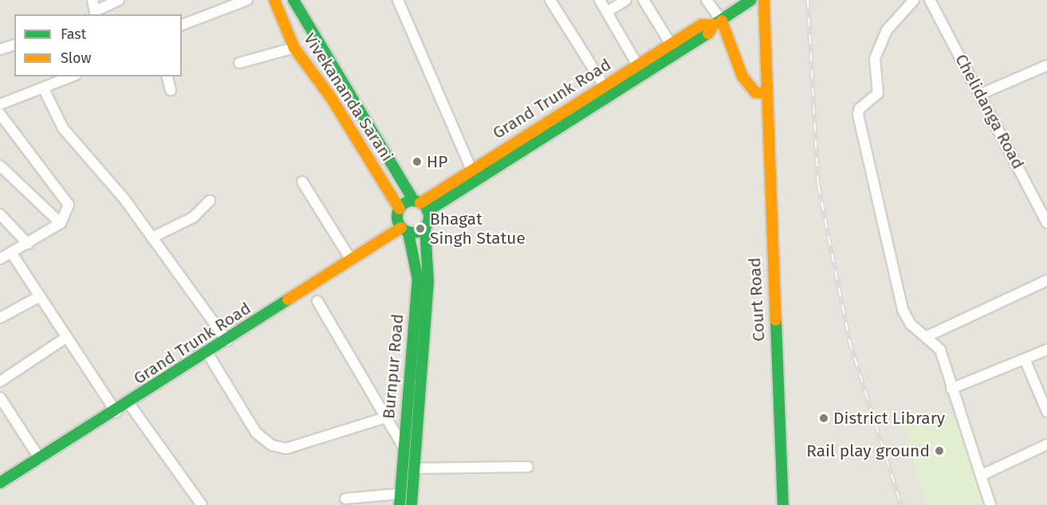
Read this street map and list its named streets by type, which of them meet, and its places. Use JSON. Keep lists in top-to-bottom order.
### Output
{
  "streets": {
    "street": [
      "Vivekananda Sarani",
      "Grand Trunk Road",
      "Chelidanga Road",
      "Court Road",
      "Burnpur Road"
    ]
  },
  "crossings": [
    ["Vivekananda Sarani", "Grand Trunk Road"],
    ["Grand Trunk Road", "Burnpur Road"]
  ],
  "places": [
    "HP",
    "Bhagat Singh Statue",
    "District Library",
    "Rail play ground"
  ],
  "legend": ["Fast", "Slow"]
}
